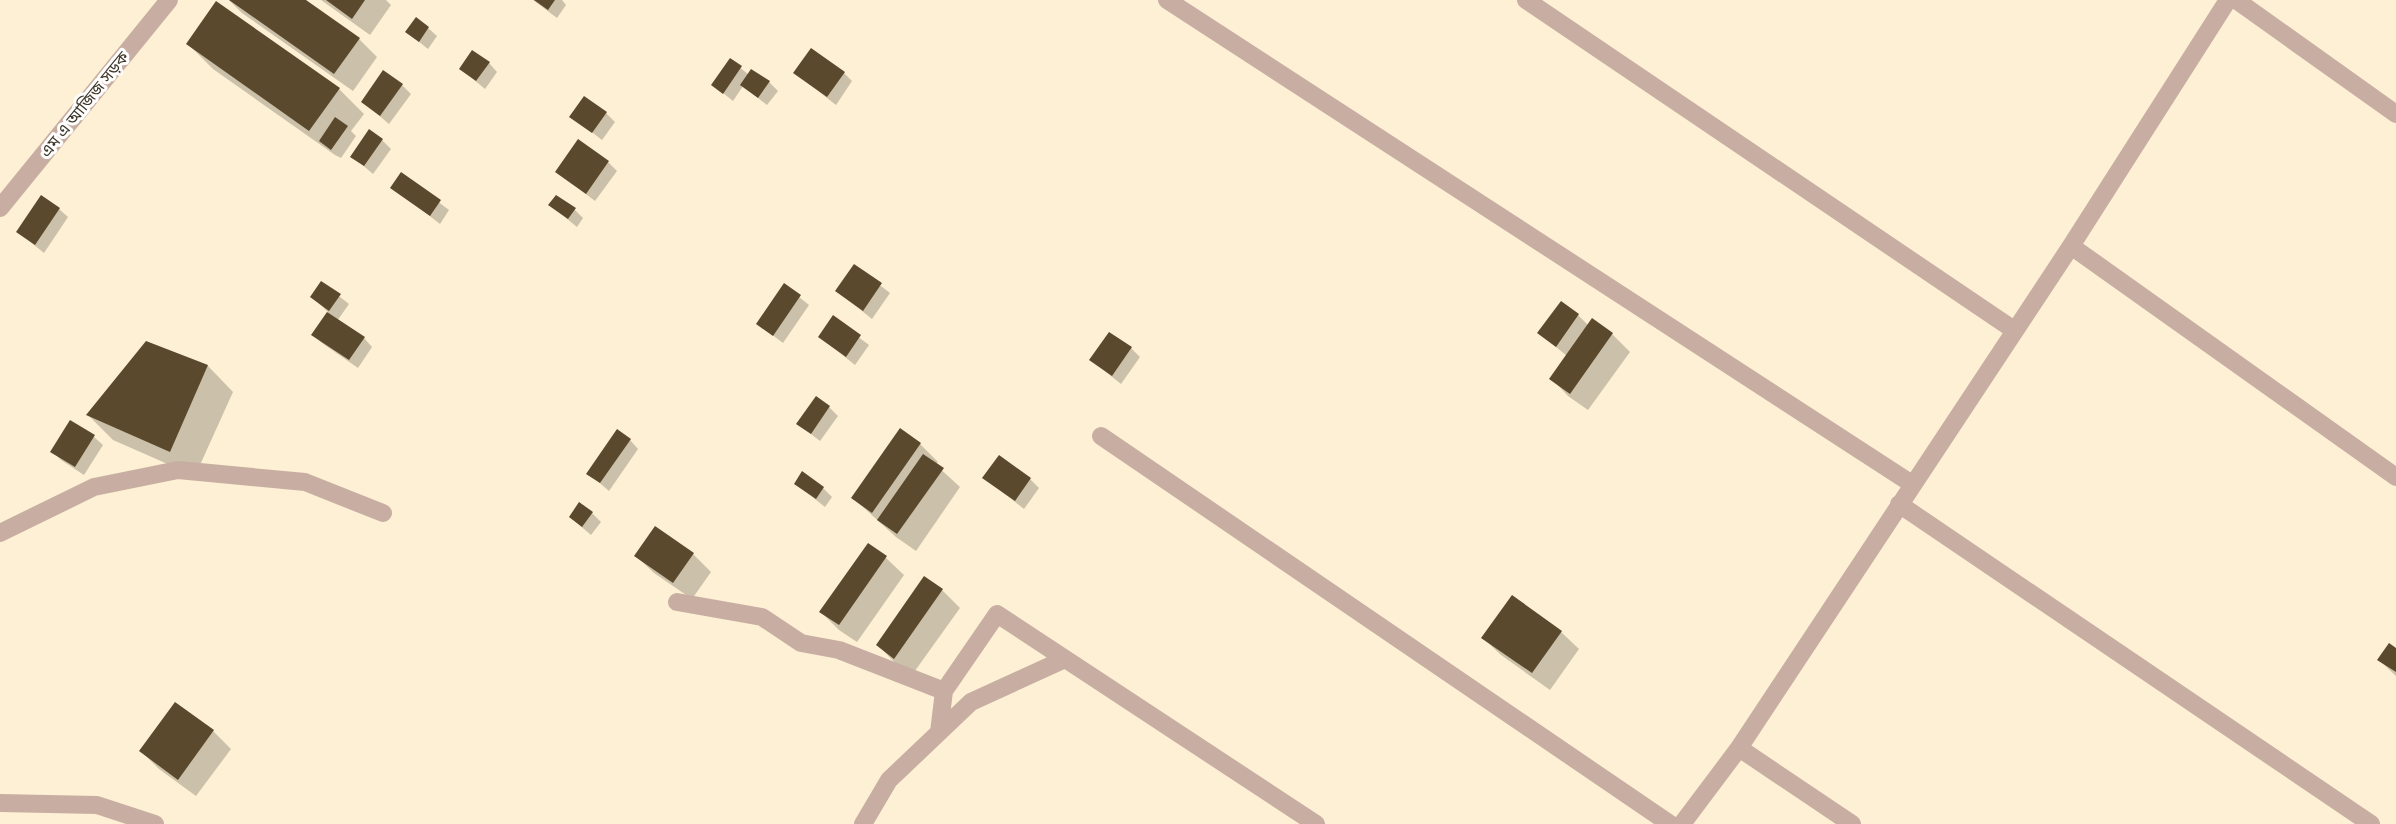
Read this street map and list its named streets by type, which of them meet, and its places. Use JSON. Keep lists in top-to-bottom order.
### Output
{
  "streets": {
    "street": ["এম এ আজিজ সড়ক"]
  }
}
